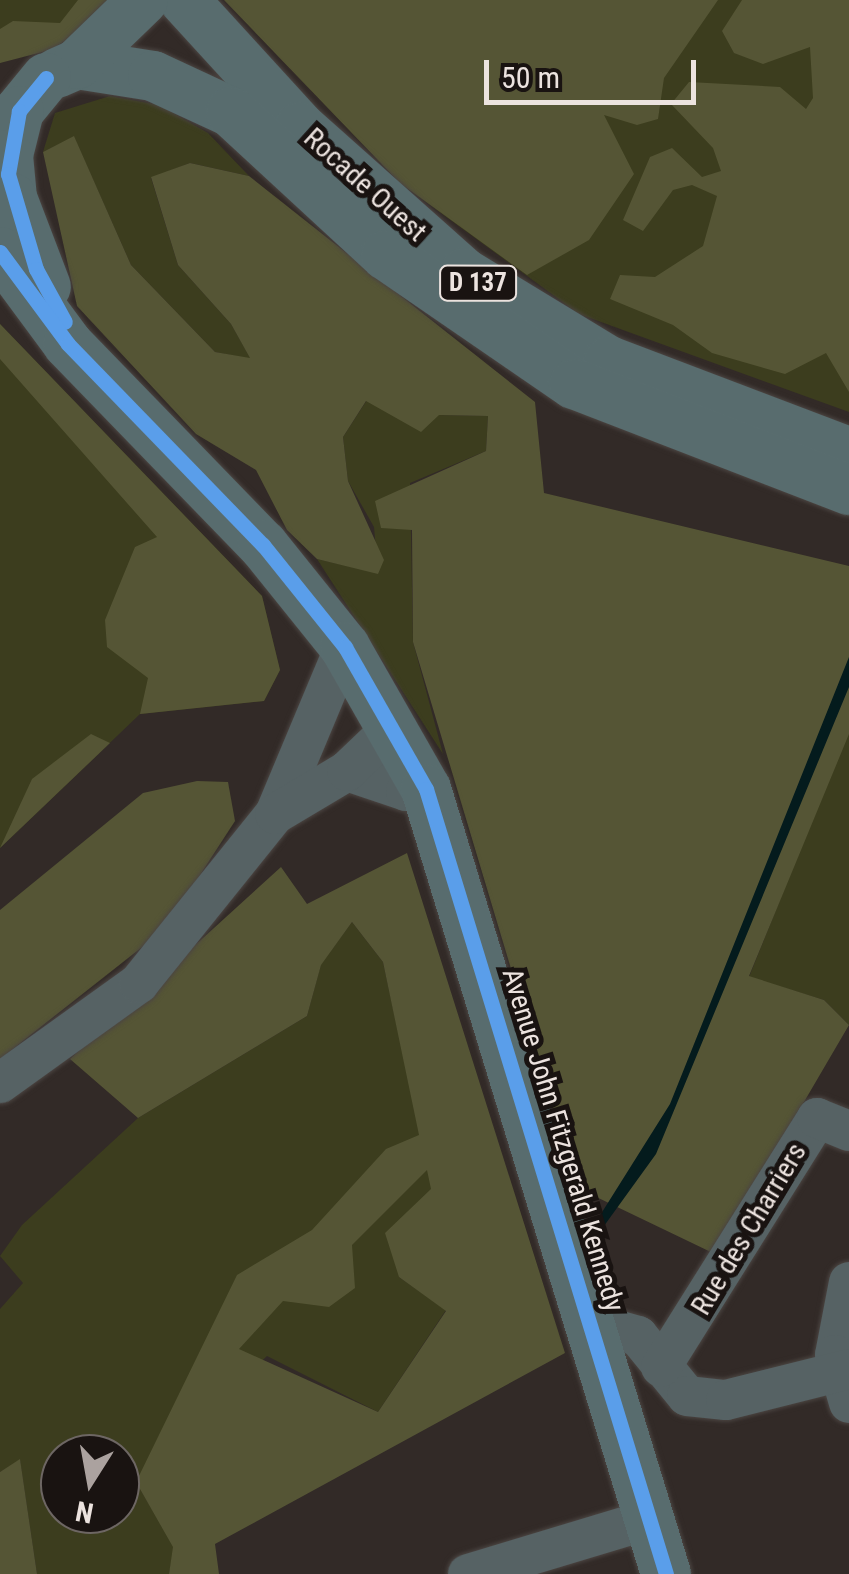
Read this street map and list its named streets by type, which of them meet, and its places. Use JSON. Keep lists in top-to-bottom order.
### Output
{
  "streets": {
    "main road": ["Rocade Ouest", "D 137", "Avenue John Fitzgerald Kennedy"],
    "street": ["Rue des Charriers"]
  },
  "crossings": [
    ["D 137", "Avenue John Fitzgerald Kennedy"]
  ],
  "scale_bar": "50 m",
  "north": "bottom"
}
